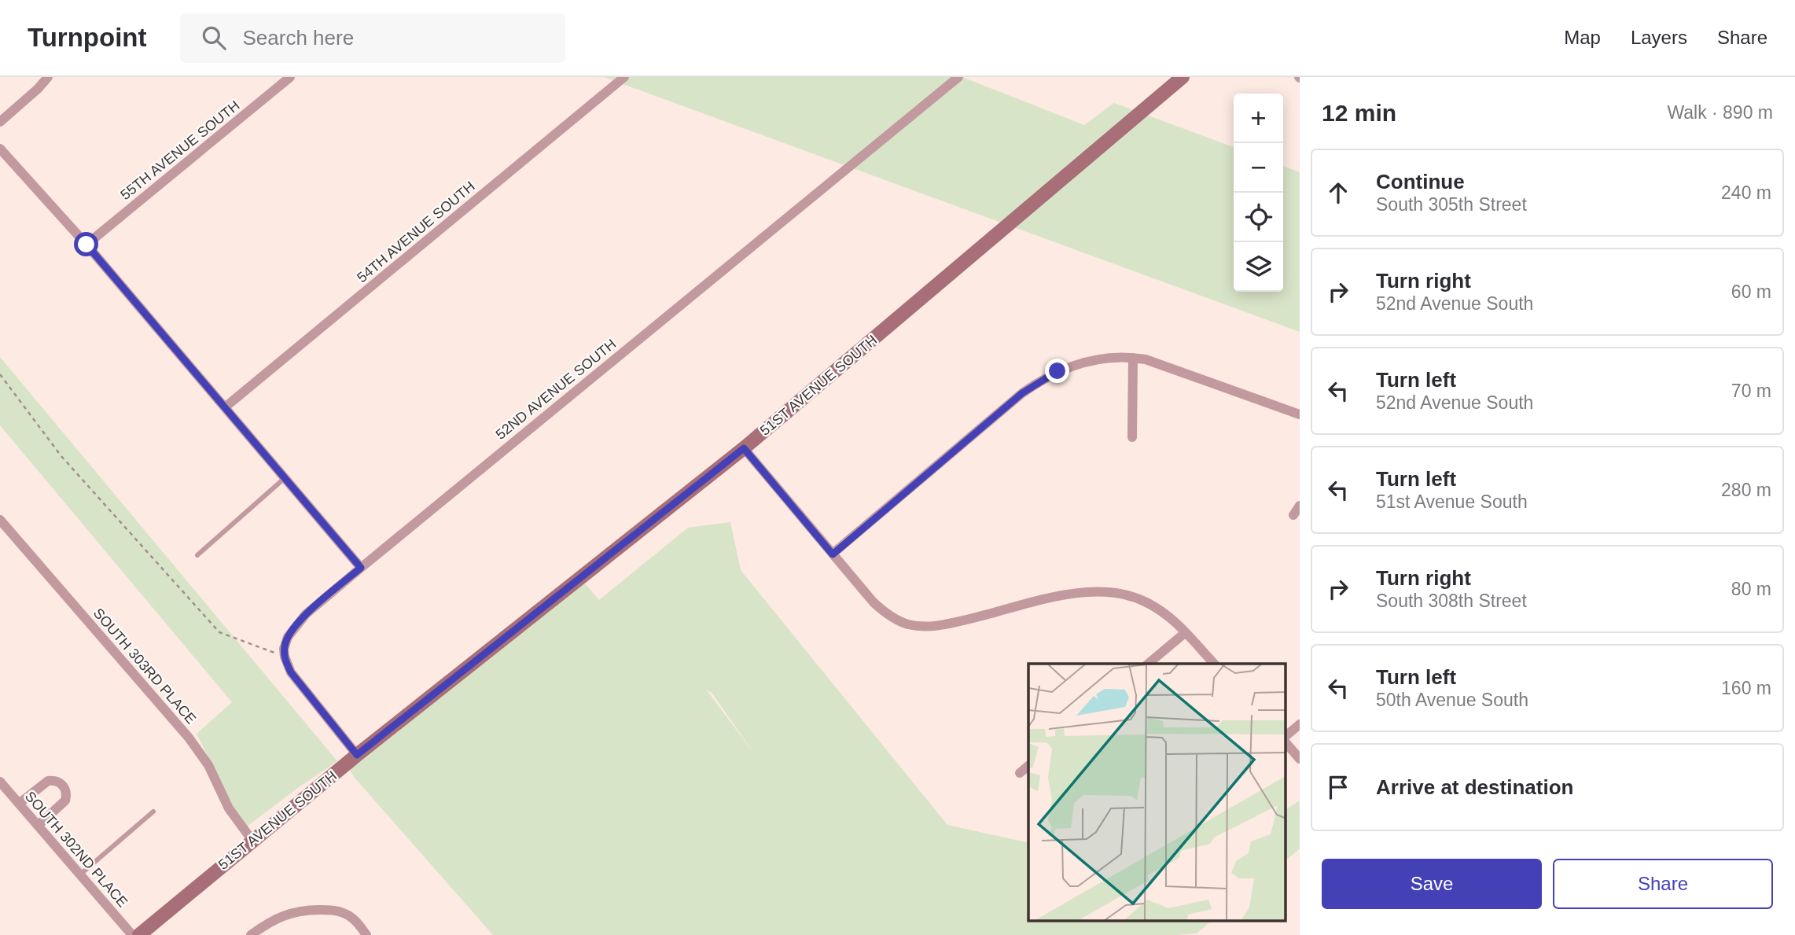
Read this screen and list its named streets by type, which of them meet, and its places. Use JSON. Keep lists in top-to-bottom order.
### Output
{
  "streets": {
    "main road": ["51ST AVENUE SOUTH"],
    "street": [
      "55TH AVENUE SOUTH",
      "54TH AVENUE SOUTH",
      "52ND AVENUE SOUTH",
      "SOUTH 303RD PLACE",
      "SOUTH 302ND PLACE"
    ]
  },
  "crossings": [
    ["51ST AVENUE SOUTH", "SOUTH 303RD PLACE"]
  ],
  "page": {
    "header": "Turnpoint",
    "search": "Search here",
    "nav": ["Map", "Layers", "Share"],
    "heading": ["12 min", "Walk · 890 m"],
    "map_buttons": ["+", "−"],
    "list": [
      ["Continue", "South 305th Street", "240 m"],
      ["Turn right", "52nd Avenue South", "60 m"],
      ["Turn left", "52nd Avenue South", "70 m"],
      ["Turn left", "51st Avenue South", "280 m"],
      ["Turn right", "South 308th Street", "80 m"],
      ["Turn left", "50th Avenue South", "160 m"],
      "Arrive at destination"
    ],
    "buttons": ["Save", "Share"]
  }
}
